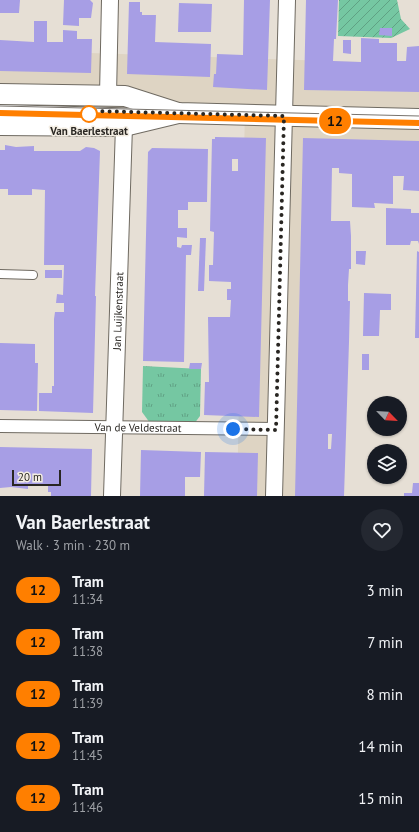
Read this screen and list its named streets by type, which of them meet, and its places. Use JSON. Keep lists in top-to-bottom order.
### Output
{
  "streets": {
    "street": ["Jan Luijkenstraat", "Van de Veldestraat"]
  },
  "crossings": [
    ["Jan Luijkenstraat", "Van de Veldestraat"]
  ],
  "places": ["Van Baerlestraat"],
  "lines": ["tram line 12"],
  "scale_bar": "20 m",
  "north": "bottom right",
  "page": {
    "on_map": "12",
    "scale": "20 m",
    "heading": ["Van Baerlestraat", "Walk · 3 min · 230 m"],
    "list": [
      {
        "mark": "12",
        "name": "Tram",
        "note": "11:34",
        "value": "3 min"
      },
      {
        "mark": "12",
        "name": "Tram",
        "note": "11:38",
        "value": "7 min"
      },
      {
        "mark": "12",
        "name": "Tram",
        "note": "11:39",
        "value": "8 min"
      },
      {
        "mark": "12",
        "name": "Tram",
        "note": "11:45",
        "value": "14 min"
      },
      {
        "mark": "12",
        "name": "Tram",
        "note": "11:46",
        "value": "15 min"
      }
    ]
  }
}
